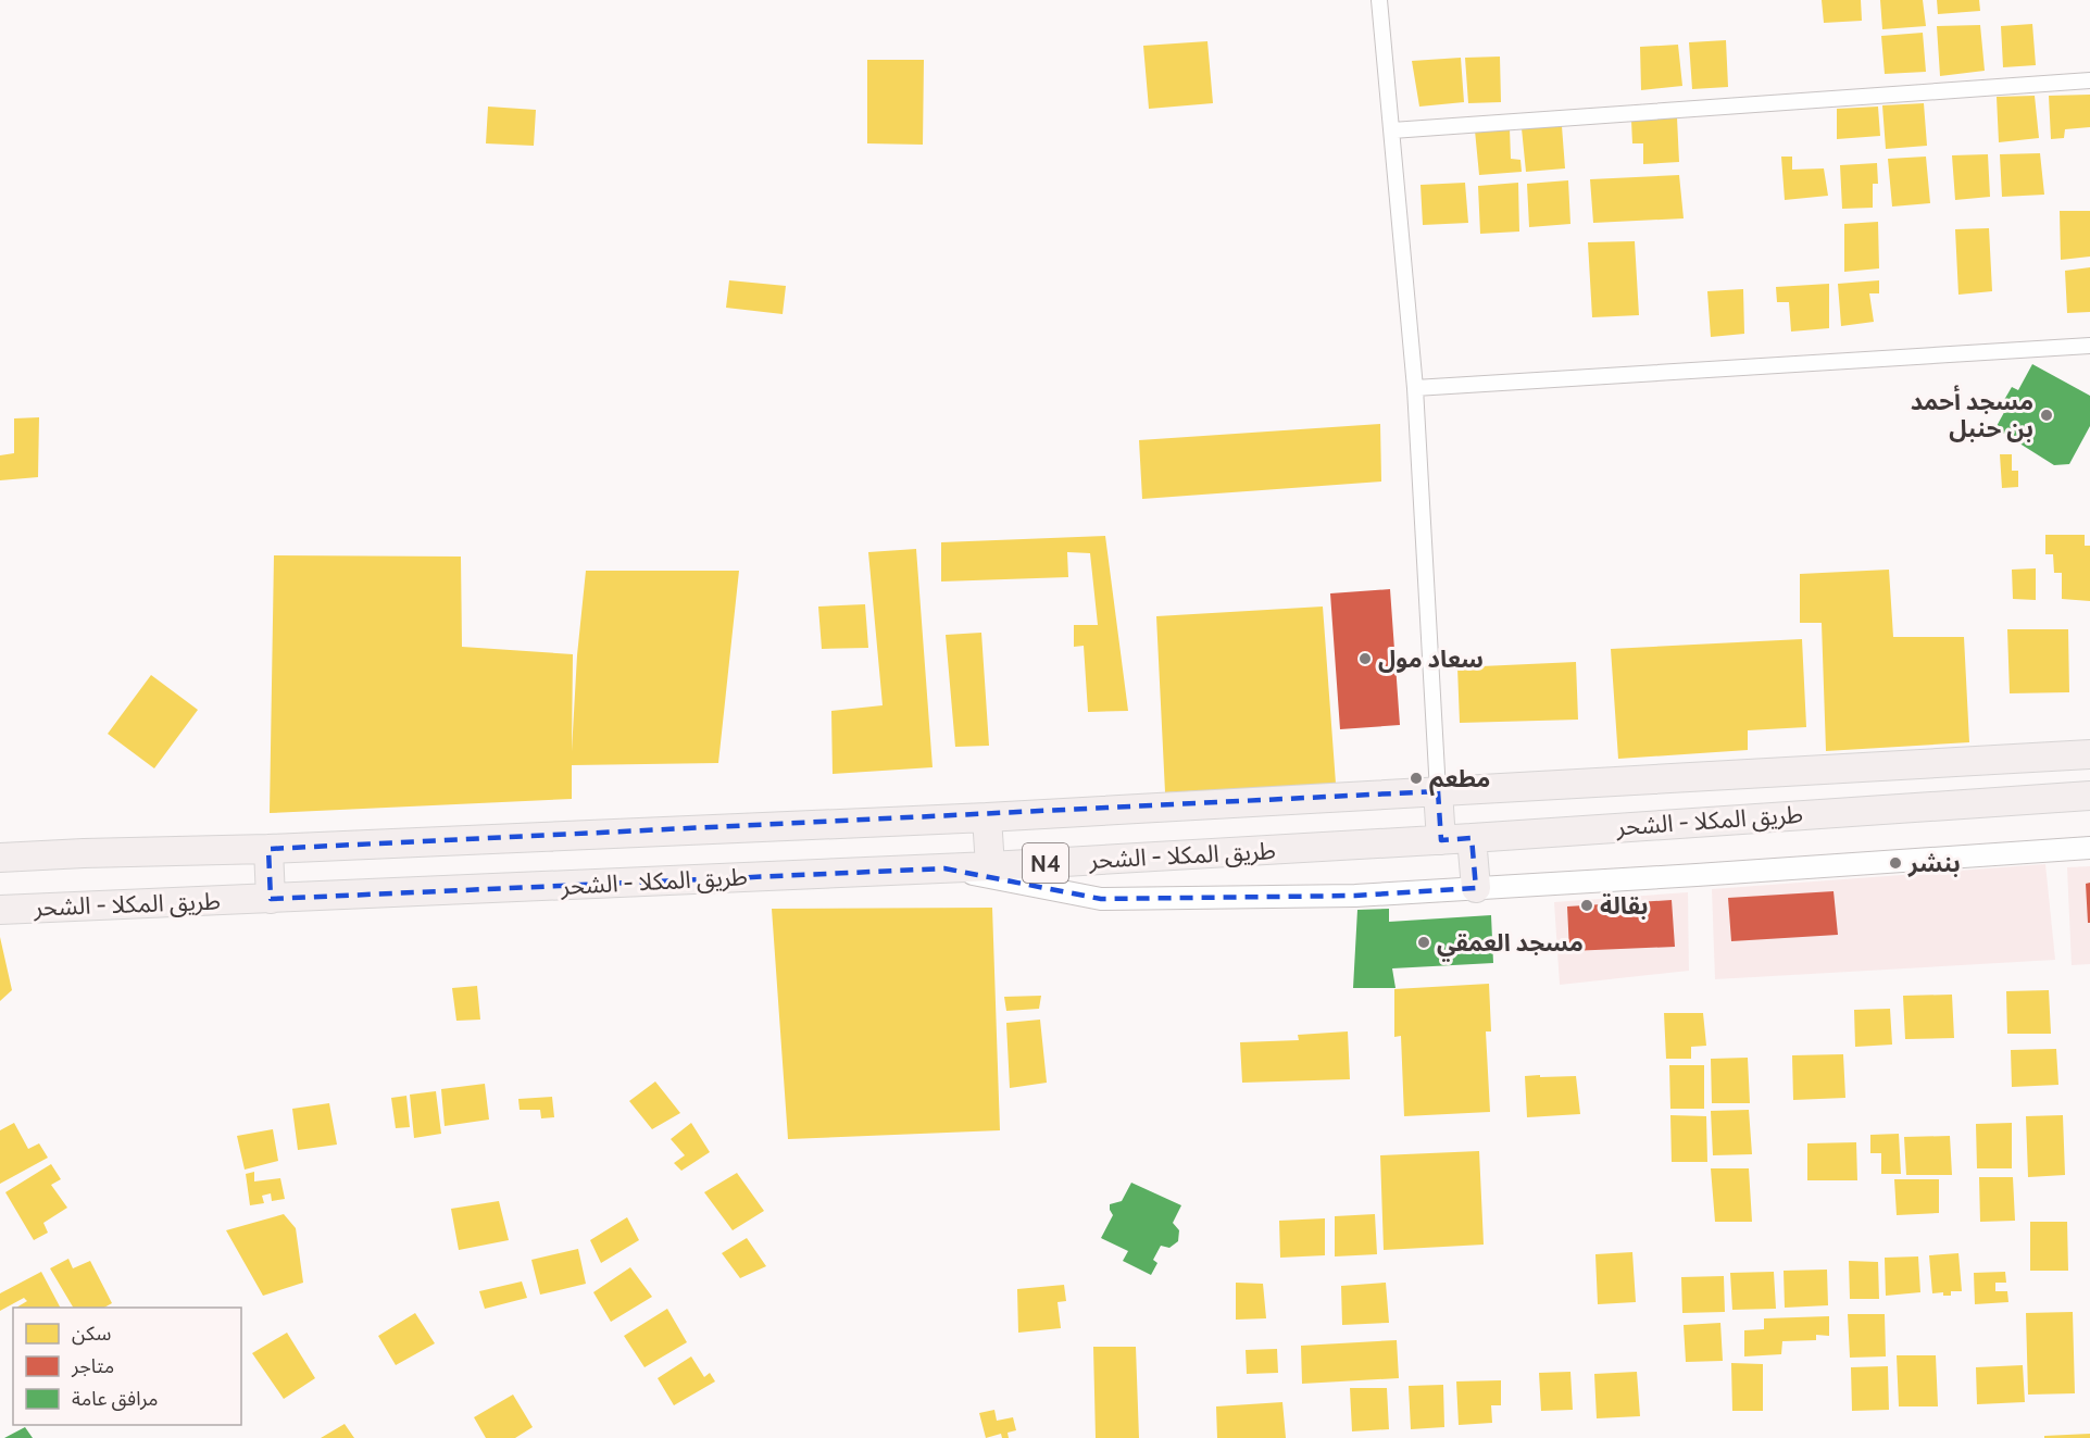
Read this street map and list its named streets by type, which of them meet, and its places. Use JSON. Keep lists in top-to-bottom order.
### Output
{
  "streets": {
    "highway": ["طريق المكلا - الشحر", "N4"]
  },
  "places": [
    "مسجد أحمد بن حنبل",
    "سعاد مول",
    "مطعم",
    "بنشر",
    "بقالة",
    "مسجد العمقي"
  ],
  "legend": ["سكن", "متاجر", "مرافق عامة"]
}
